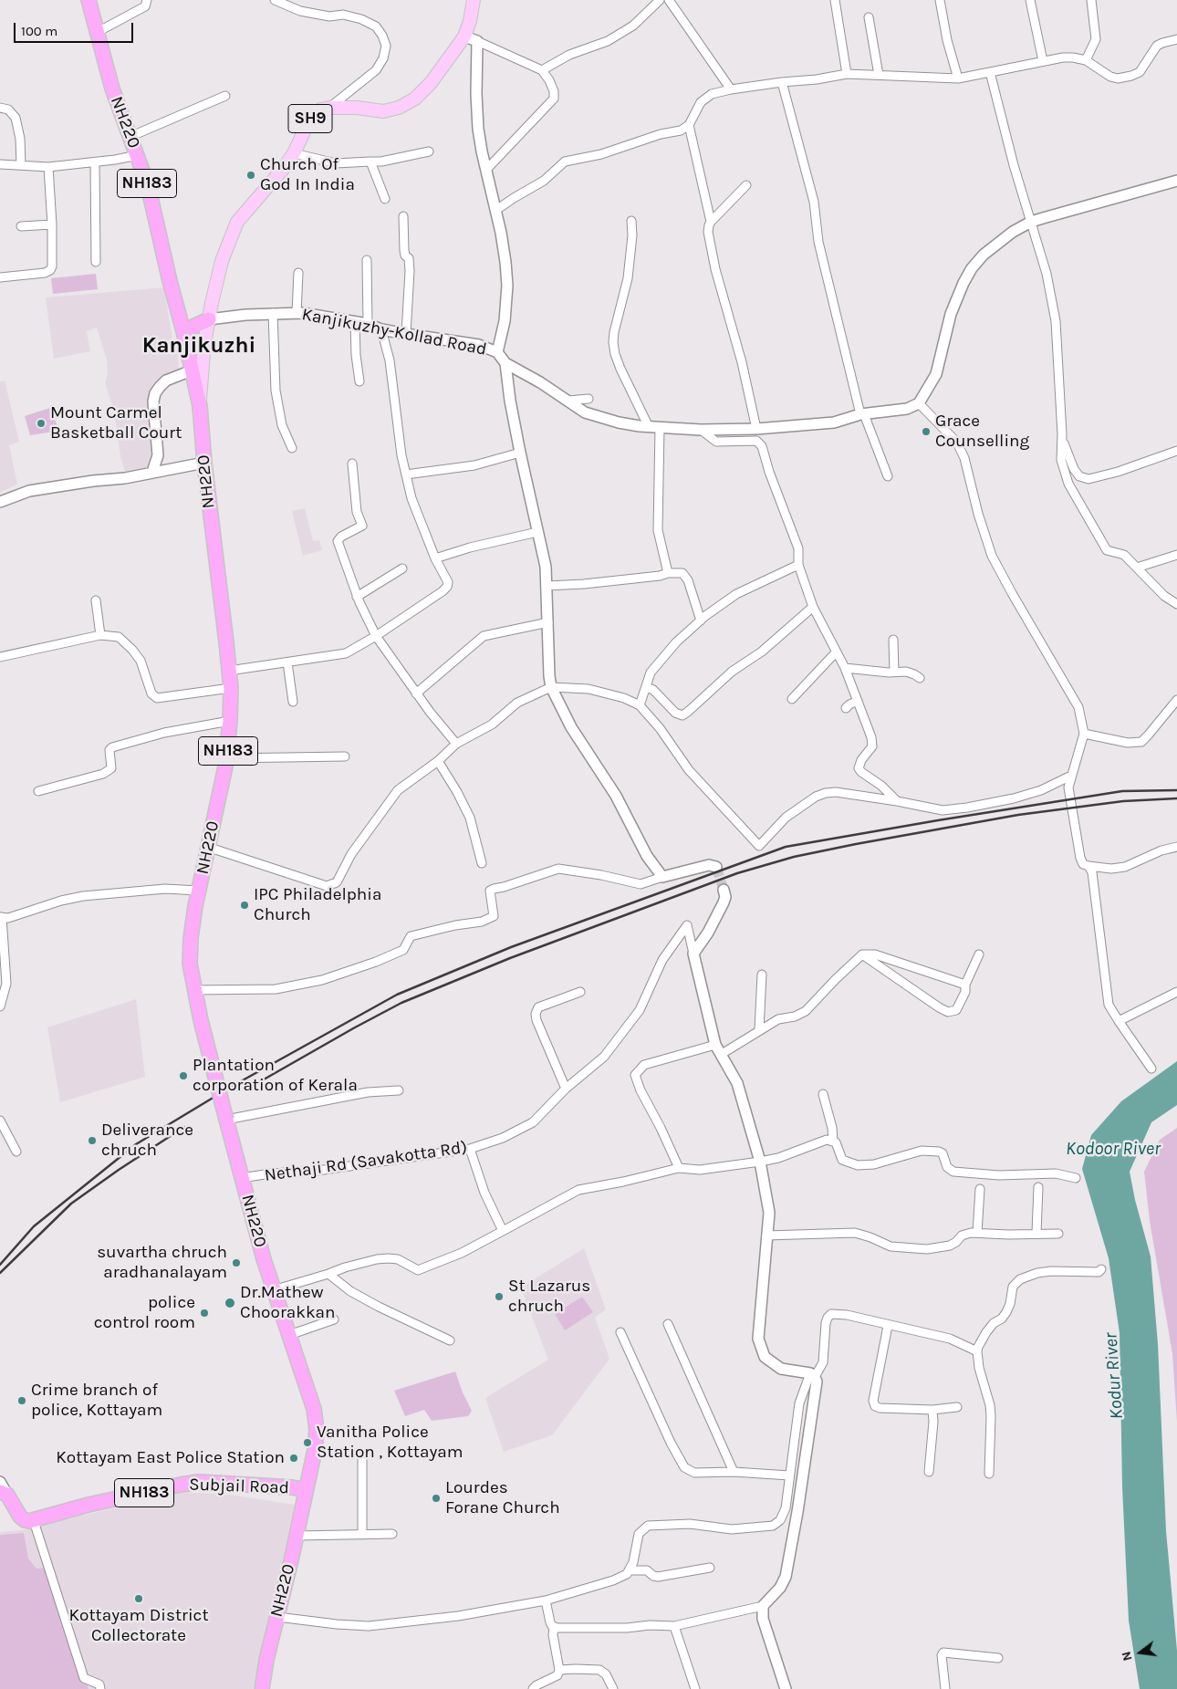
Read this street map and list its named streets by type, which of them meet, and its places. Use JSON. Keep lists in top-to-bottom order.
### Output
{
  "streets": {
    "highway": ["NH220", "NH183", "Subjail Road"],
    "main road": ["SH9", "Kanjikuzhy-Kollad Road"],
    "street": ["Nethaji Rd (Savakotta Rd)"]
  },
  "crossings": [
    ["SH9", "Kanjikuzhy-Kollad Road"],
    ["NH220", "Nethaji Rd (Savakotta Rd)"],
    ["NH220", "Subjail Road"]
  ],
  "districts": ["Kanjikuzhi"],
  "water": ["Kodoor River", "Kodur River"],
  "places": [
    "Church Of God In India",
    "Mount Carmel Basketball Court",
    "Grace Counselling",
    "IPC Philadelphia Church",
    "Plantation corporation of Kerala",
    "Deliverance chruch",
    "suvartha chruch aradhanalayam",
    "St Lazarus chruch",
    "Dr.Mathew Choorakkan",
    "police control room",
    "Crime branch of police, Kottayam",
    "Vanitha Police Station , Kottayam",
    "Kottayam East Police Station",
    "Lourdes Forane Church",
    "Kottayam District Collectorate"
  ],
  "scale_bar": "100 m",
  "north": "left"
}
